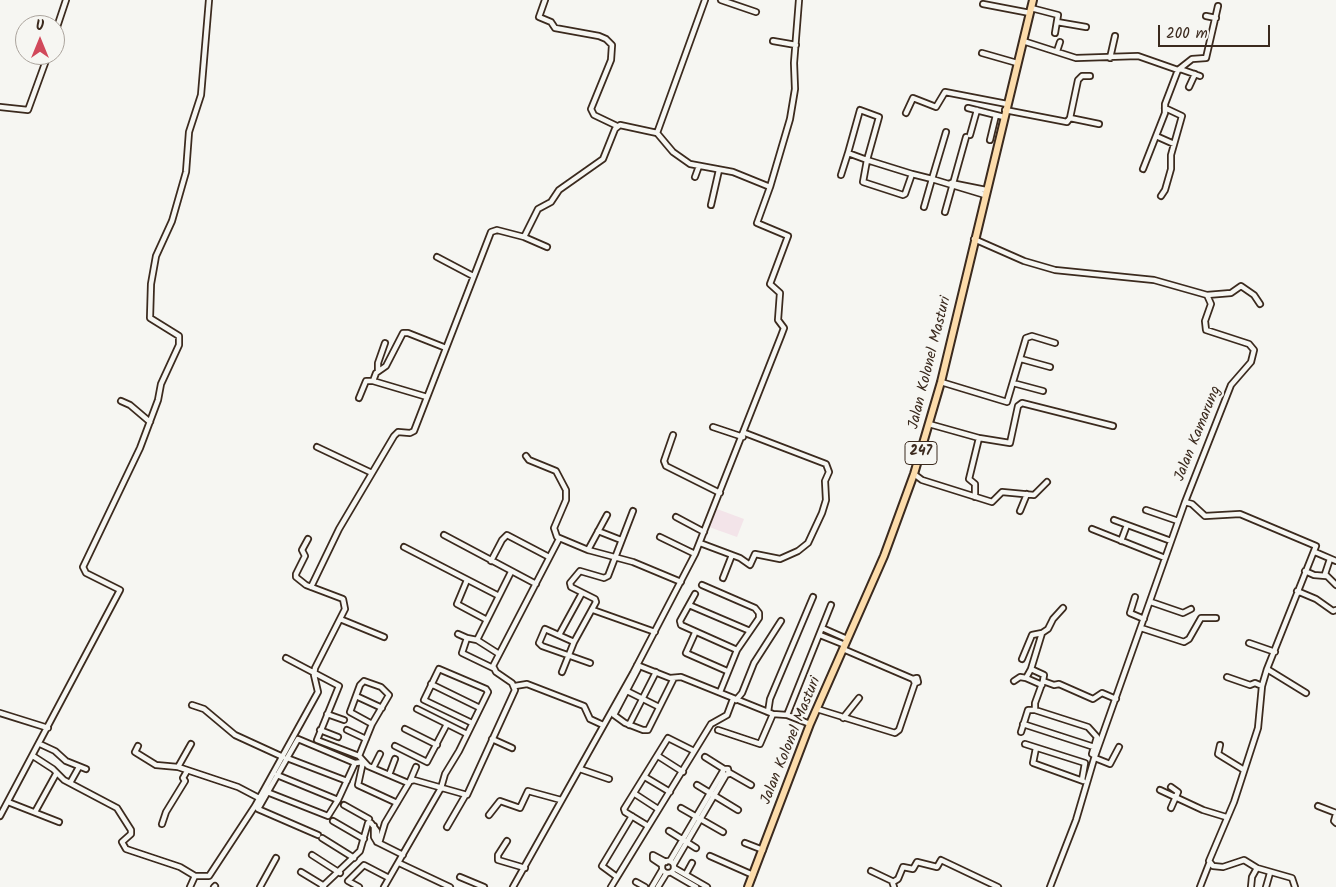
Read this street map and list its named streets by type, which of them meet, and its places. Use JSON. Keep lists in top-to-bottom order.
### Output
{
  "streets": {
    "main road": ["Jalan Kolonel Masturi", "247"],
    "street": ["Jalan Kamarung"]
  },
  "scale_bar": "200 m",
  "north": "top"
}
